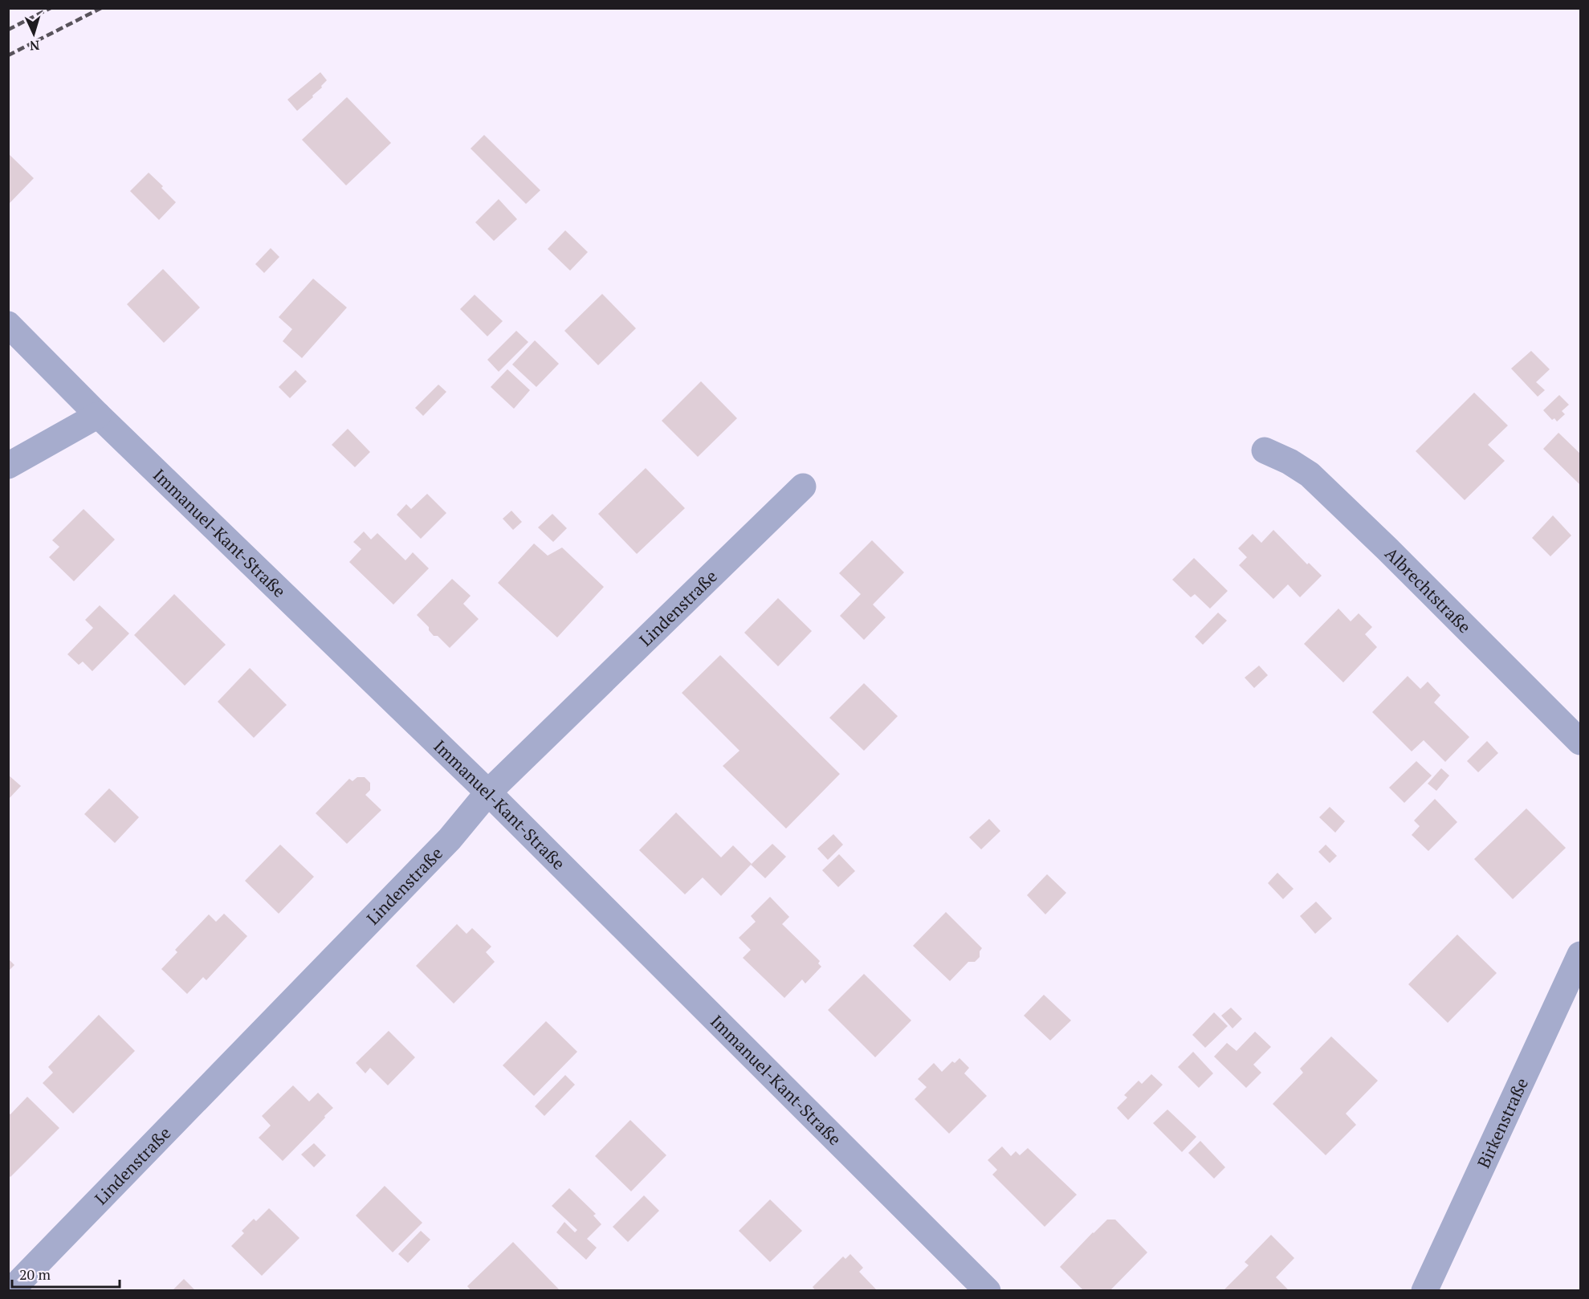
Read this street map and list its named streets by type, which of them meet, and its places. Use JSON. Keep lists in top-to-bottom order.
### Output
{
  "streets": {
    "street": [
      "Immanuel-Kant-Straße",
      "Albrechtstraße",
      "Lindenstraße",
      "Birkenstraße"
    ]
  },
  "crossings": [
    ["Immanuel-Kant-Straße", "Lindenstraße"]
  ],
  "scale_bar": "20 m",
  "north": "bottom"
}
